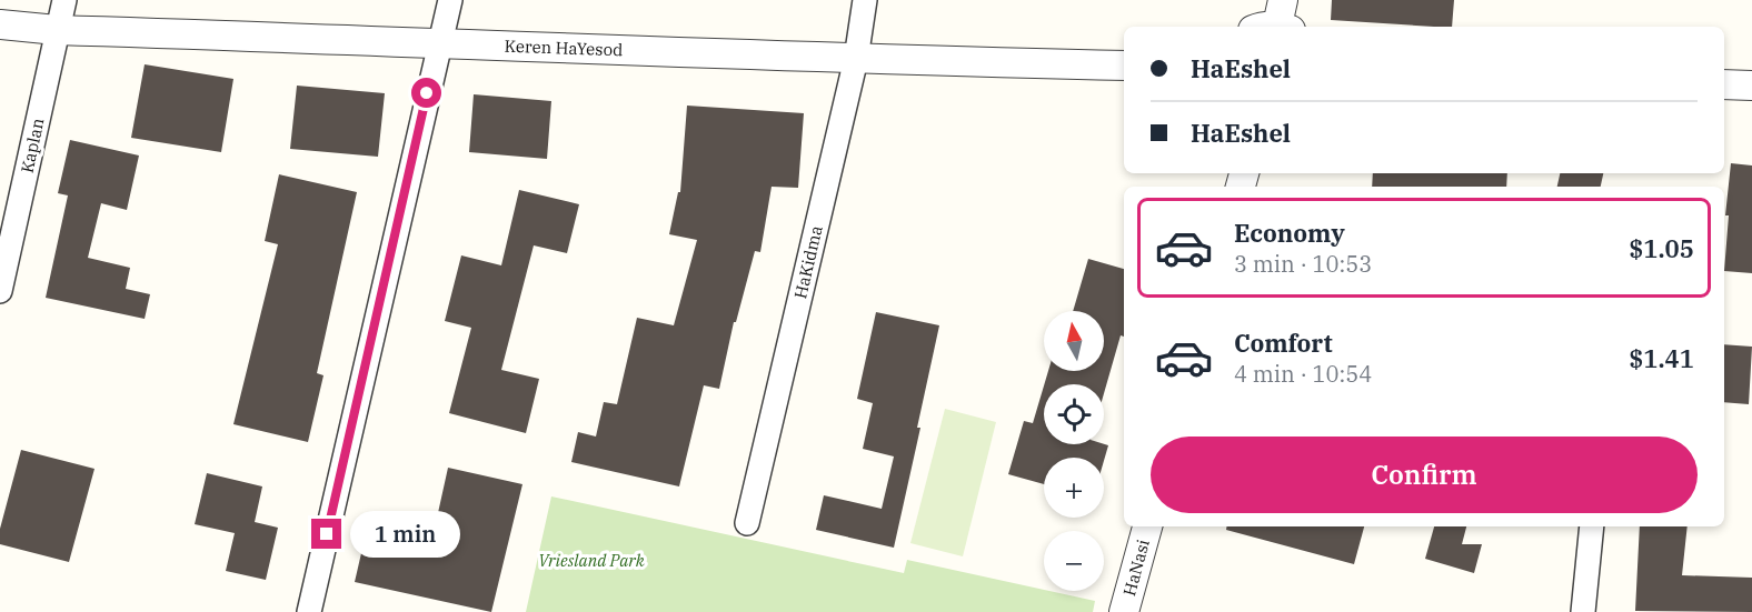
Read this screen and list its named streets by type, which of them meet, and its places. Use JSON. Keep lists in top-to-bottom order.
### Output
{
  "streets": {
    "street": [
      "Keren HaYesod",
      "Kaplan",
      "HaKidma",
      "HaNasi"
    ]
  },
  "crossings": [
    ["Keren HaYesod", "Kaplan"],
    ["Keren HaYesod", "HaKidma"]
  ],
  "parks": ["Vriesland Park"],
  "north": "top",
  "page": {
    "banner": ["HaEshel", "HaEshel"],
    "list": [
      {
        "name": "Economy",
        "note": "3 min · 10:53",
        "value": "$1.05"
      },
      {
        "name": "Comfort",
        "note": "4 min · 10:54",
        "value": "$1.41"
      }
    ],
    "map_buttons": ["+", "−"],
    "buttons": "Confirm",
    "bubble": "1 min"
  }
}
